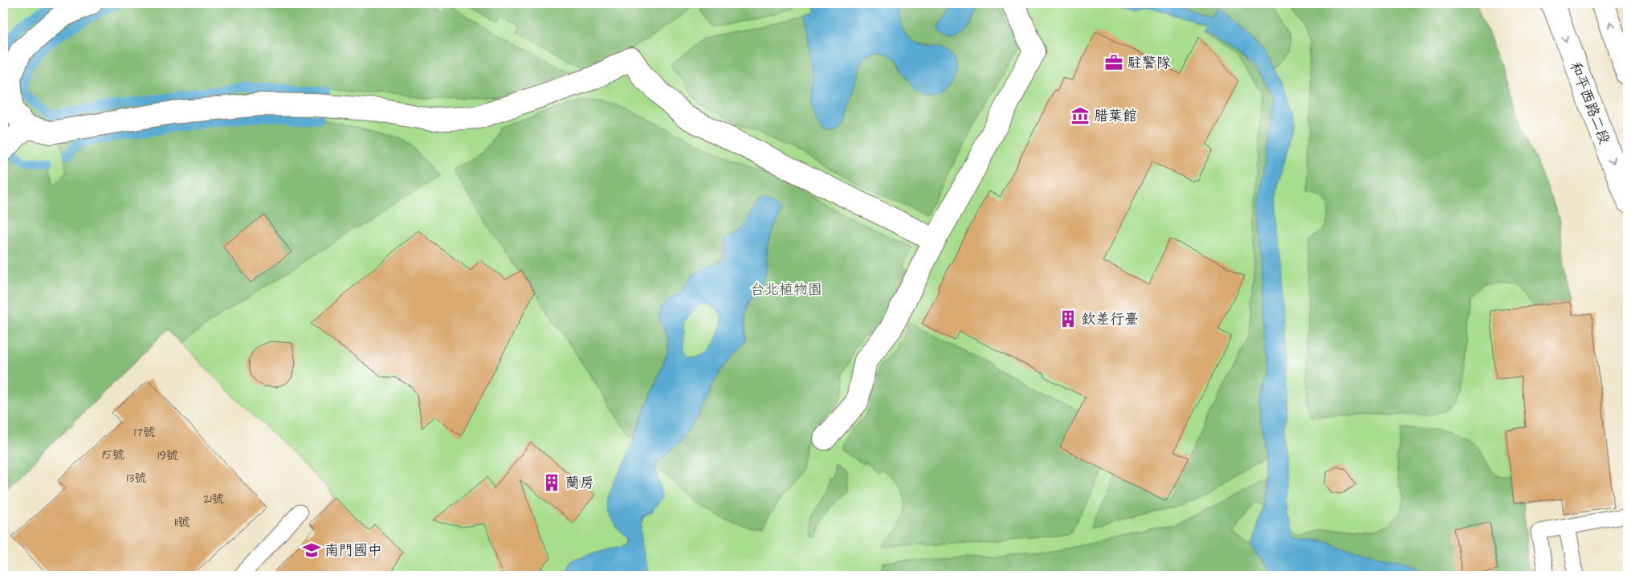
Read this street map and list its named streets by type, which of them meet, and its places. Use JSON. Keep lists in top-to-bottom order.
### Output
{
  "streets": {
    "street": ["和平西路二段"]
  },
  "parks": ["台北植物園"],
  "places": {
    "office": ["駐警隊"],
    "museum": ["腊葉館"],
    "building": ["欽差行臺", "蘭房"],
    "school or university": ["南門國中"]
  },
  "house_numbers": [
    "17號",
    "15號",
    "19號",
    "13號",
    "21號",
    "11號"
  ]
}
